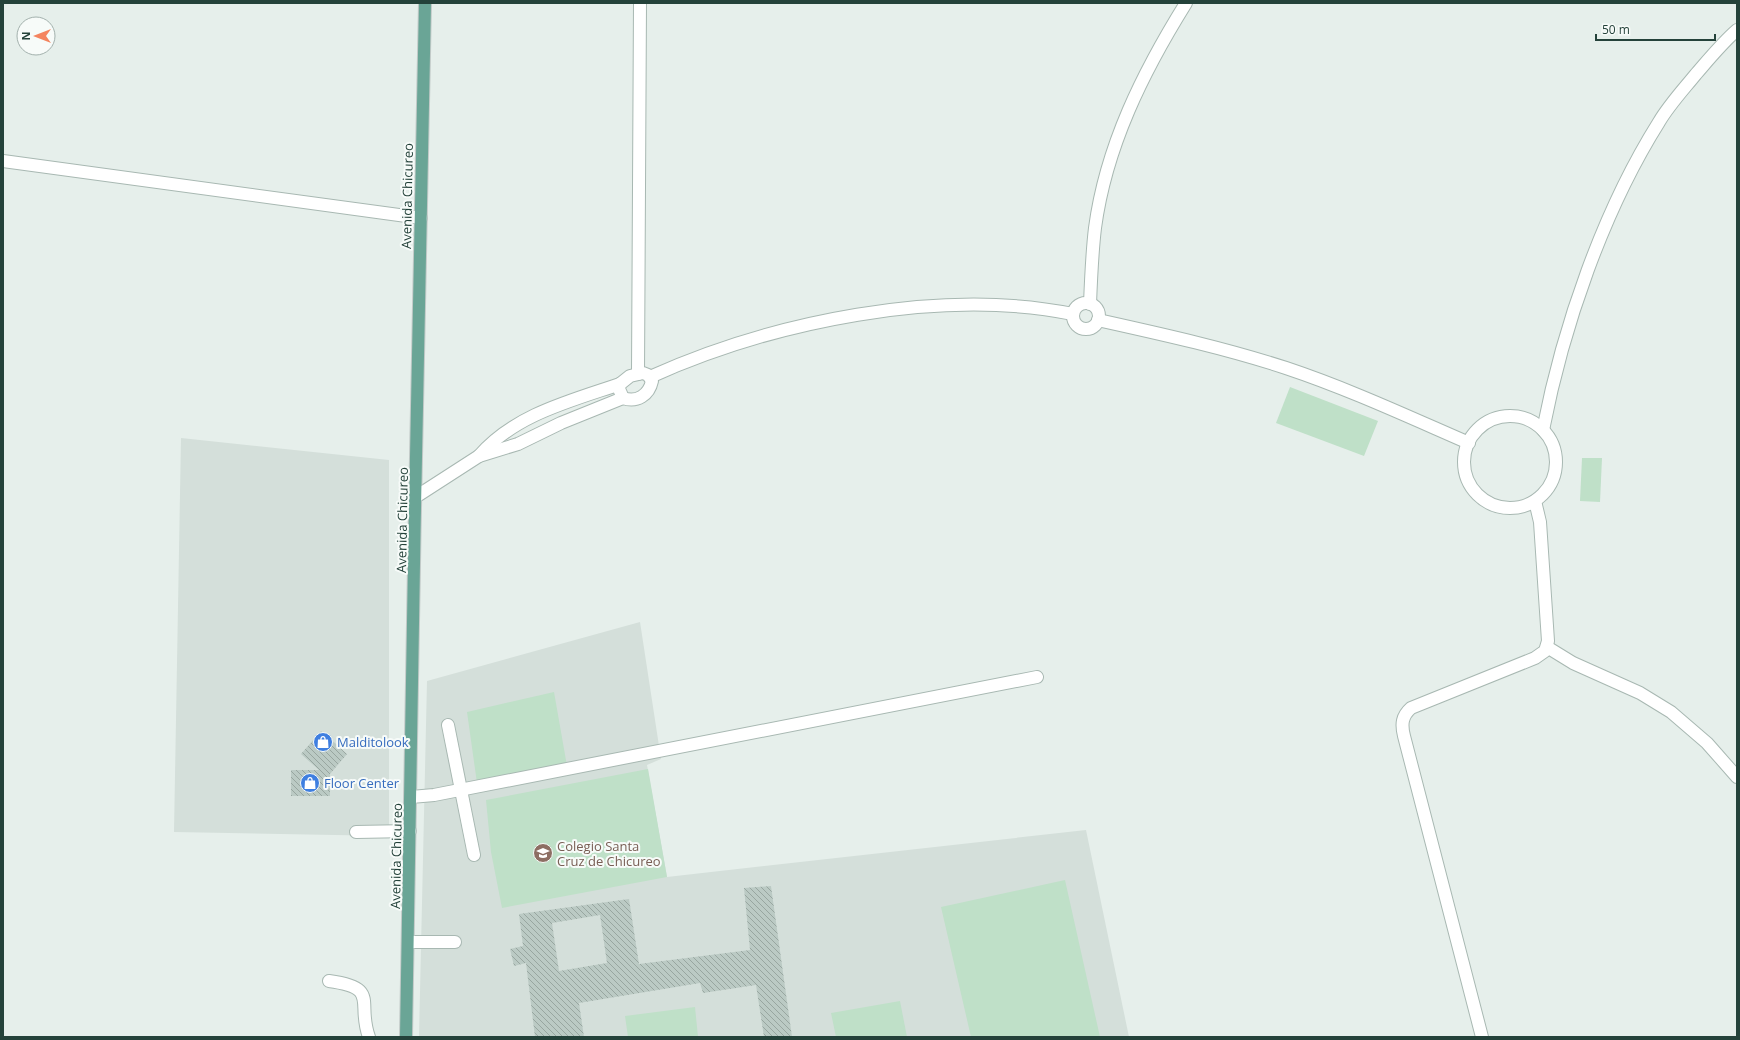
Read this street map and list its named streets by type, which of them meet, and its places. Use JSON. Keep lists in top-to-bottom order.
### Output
{
  "streets": {
    "main road": ["Avenida Chicureo"]
  },
  "places": {
    "shop": ["Malditolook", "Floor Center"],
    "school or university": ["Colegio Santa Cruz de Chicureo"]
  },
  "scale_bar": "50 m",
  "north": "left"
}
